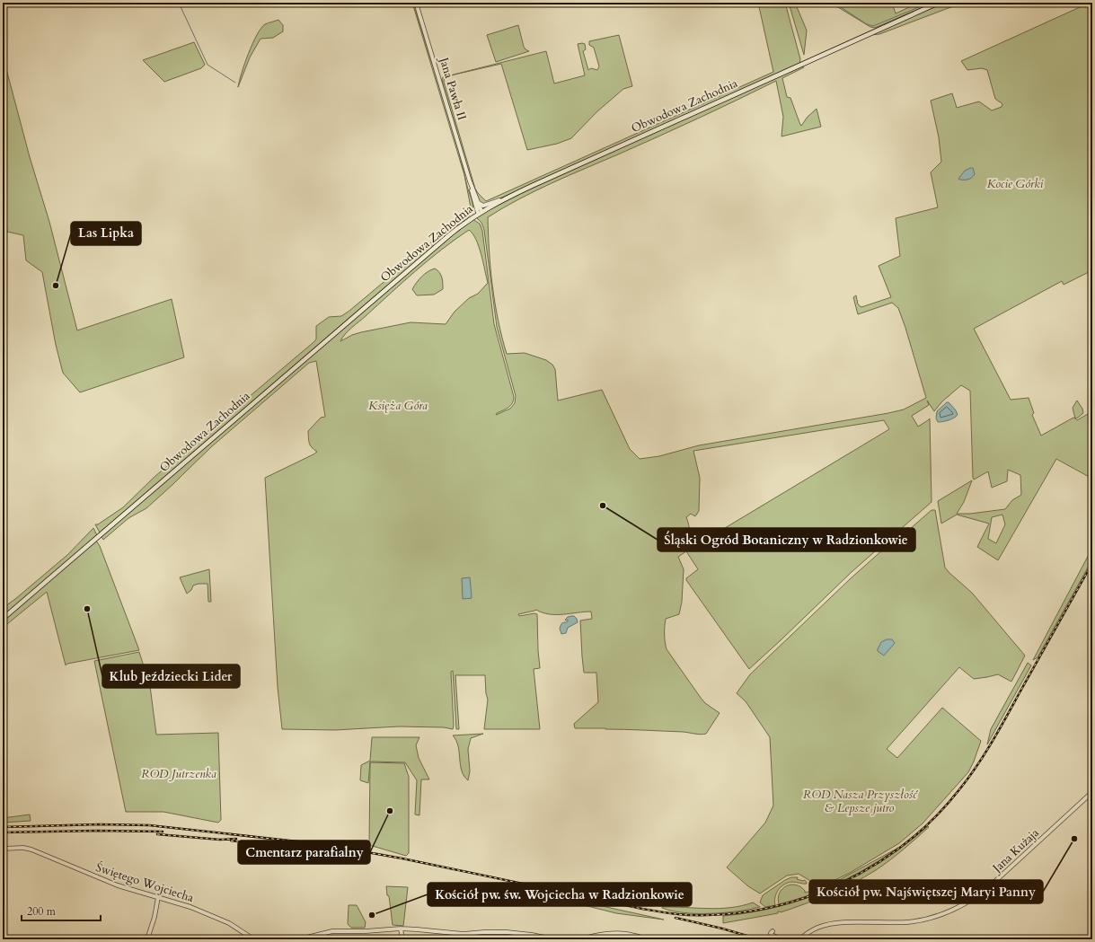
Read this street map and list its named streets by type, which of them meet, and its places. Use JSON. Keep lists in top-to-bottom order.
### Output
{
  "streets": {
    "main road": ["Obwodowa Zachodnia"],
    "street": ["Jana Pawła II", "Jana Kużaja", "Świętego Wojciecha"]
  },
  "crossings": [
    ["Jana Pawła II", "Obwodowa Zachodnia"]
  ],
  "parks": [
    "Kocie Górki",
    "Księża Góra",
    "ROD Jutrzenka",
    "ROD Nasza Przyszłość & Lepsze jutro"
  ],
  "places": [
    "Las Lipka",
    "Śląski Ogród Botaniczny w Radzionkowie",
    "Klub Jeździecki Lider",
    "Cmentarz parafialny",
    "Kościół pw. Najświętszej Maryi Panny",
    "Kościół pw. św. Wojciecha w Radzionkowie"
  ],
  "scale_bar": "200 m"
}
